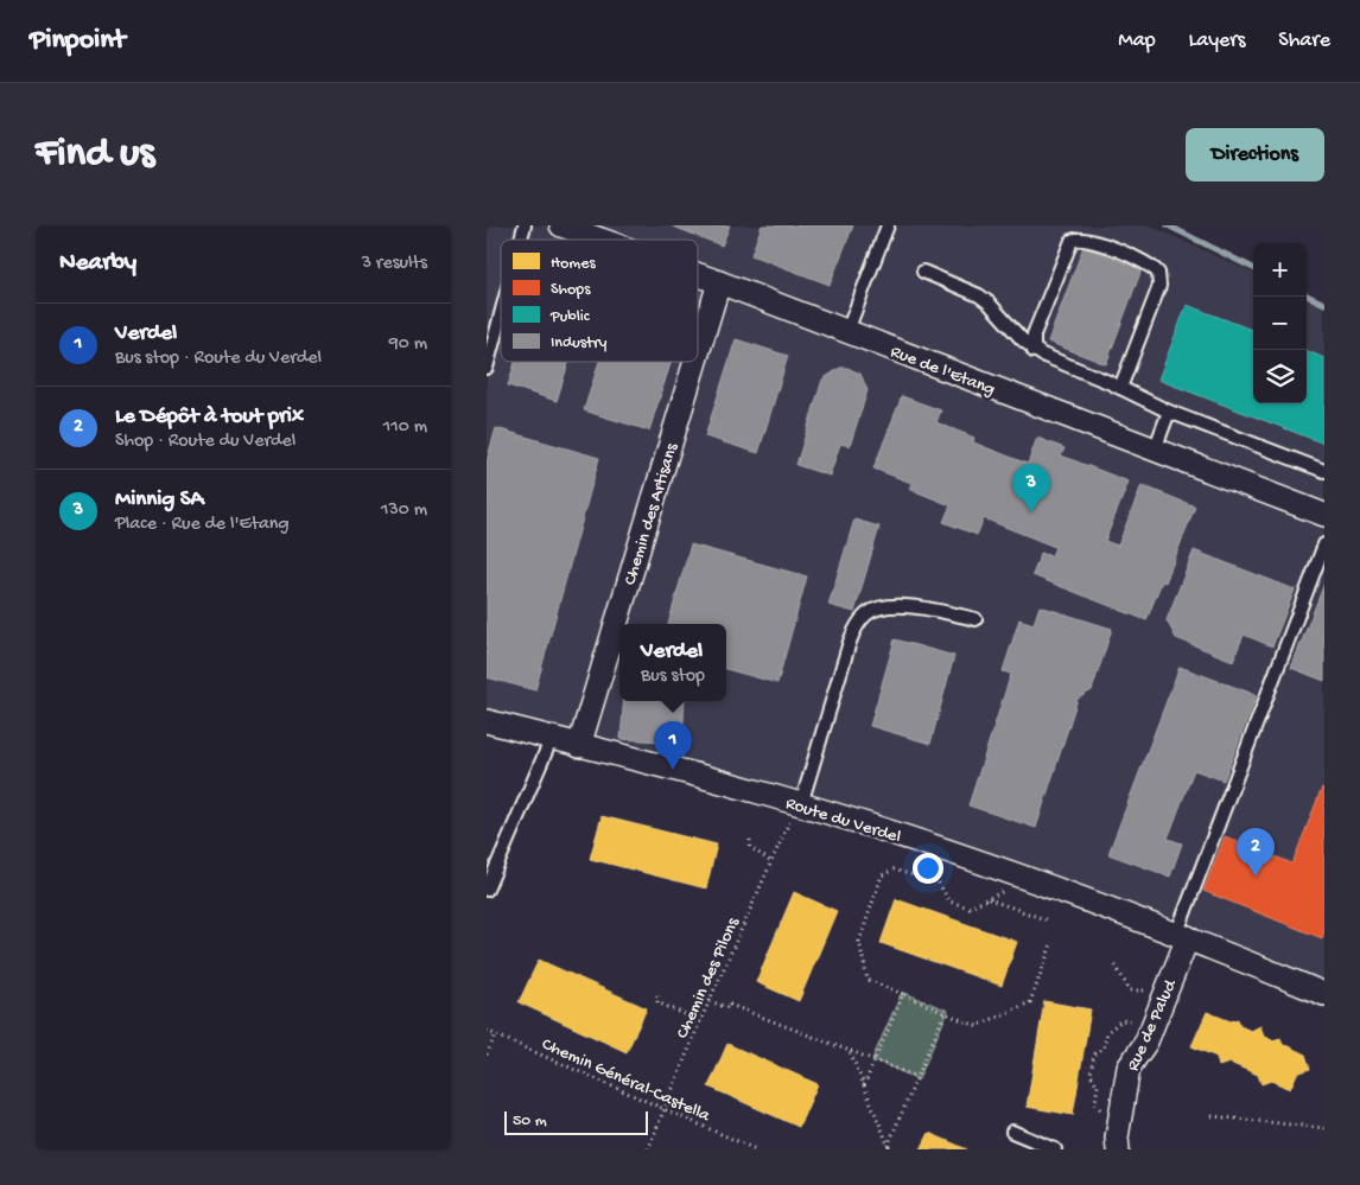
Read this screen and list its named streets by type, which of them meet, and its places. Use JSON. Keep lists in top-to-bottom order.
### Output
{
  "streets": {
    "street": [
      "Rue de l'Etang",
      "Chemin des Artisans",
      "Route du Verdel",
      "Rue de Palud"
    ],
    "path": ["Chemin des Pilons", "Chemin Général-Castella"]
  },
  "crossings": [
    ["Rue de l'Etang", "Chemin des Artisans"],
    ["Chemin des Artisans", "Route du Verdel"],
    ["Route du Verdel", "Chemin des Pilons"],
    ["Route du Verdel", "Rue de Palud"],
    ["Chemin des Pilons", "Chemin Général-Castella"]
  ],
  "legend": [
    "Homes",
    "Shops",
    "Public",
    "Industry"
  ],
  "scale_bar": "50 m",
  "page": {
    "header": "Pinpoint",
    "nav": ["Map", "Layers", "Share"],
    "buttons": "Directions",
    "title": "Find us",
    "heading": ["Nearby", "3 results"],
    "map_buttons": ["+", "−"],
    "list": [
      {
        "mark": "1",
        "name": "Verdel",
        "note": "Bus stop · Route du Verdel",
        "value": "90 m"
      },
      {
        "mark": "2",
        "name": "Le Dépôt à tout prix",
        "note": "Shop · Route du Verdel",
        "value": "110 m"
      },
      {
        "mark": "3",
        "name": "Minnig SA",
        "note": "Place · Rue de l'Etang",
        "value": "130 m"
      }
    ],
    "pins": ["3", "1", "2"],
    "popup": ["Verdel", "Bus stop"],
    "scale": "50 m"
  }
}
